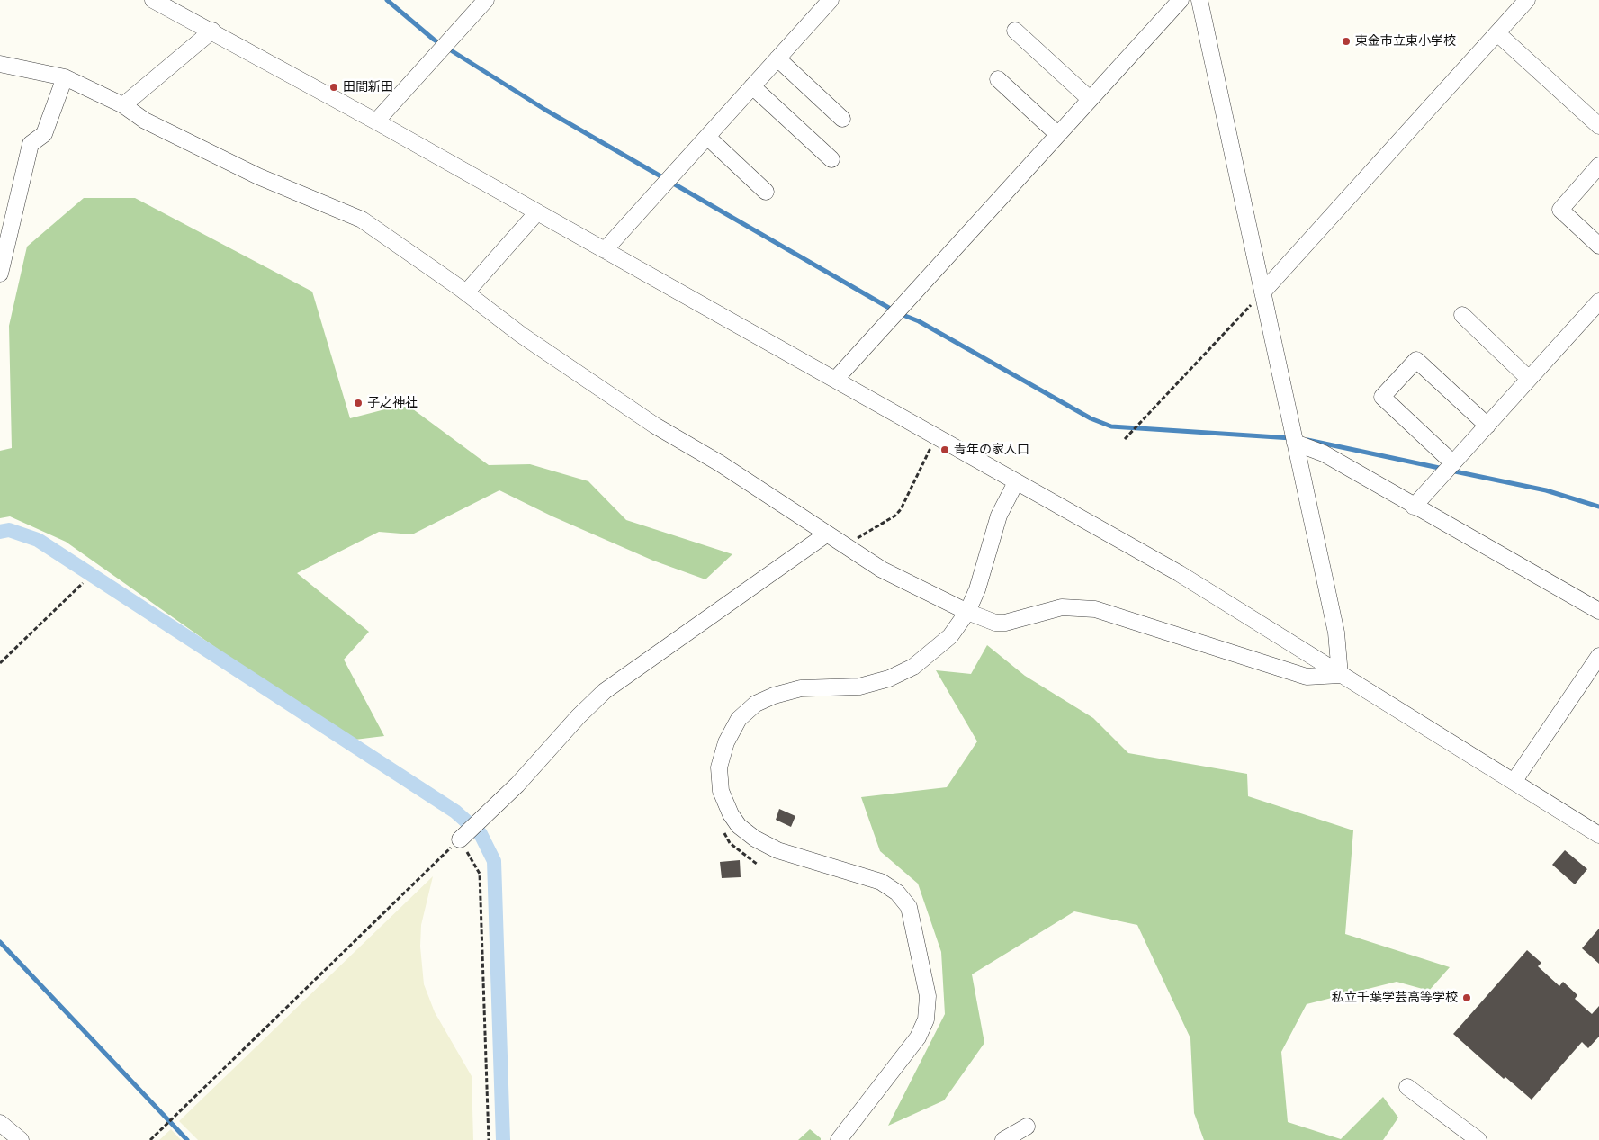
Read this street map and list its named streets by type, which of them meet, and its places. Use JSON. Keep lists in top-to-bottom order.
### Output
{
  "places": [
    "東金市立東小学校",
    "田間新田",
    "子之神社",
    "青年の家入口",
    "私立千葉学芸高等学校"
  ]
}
